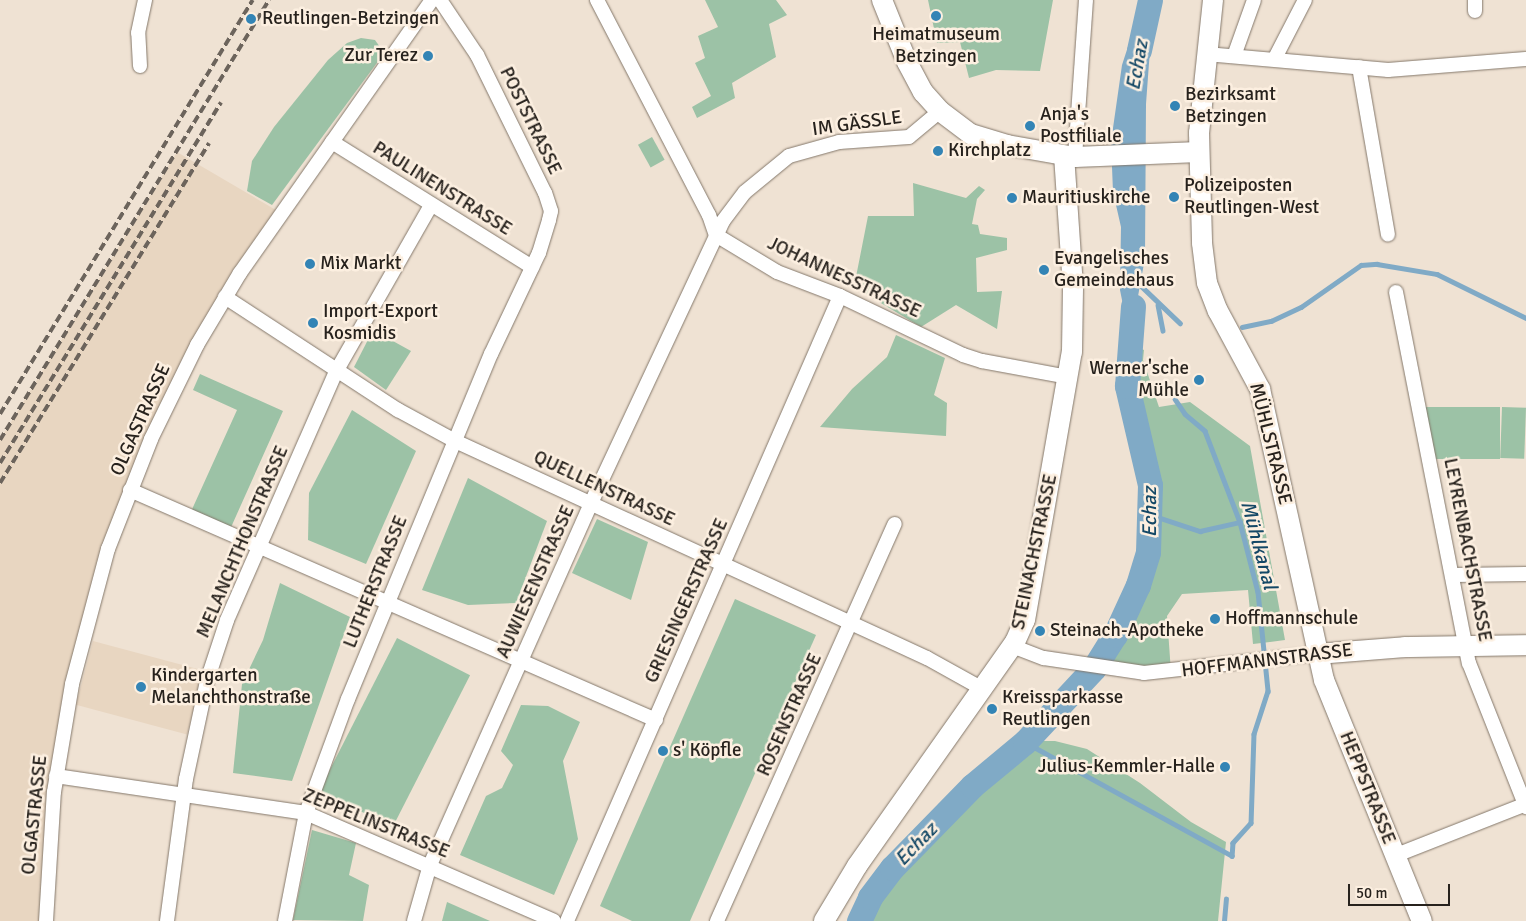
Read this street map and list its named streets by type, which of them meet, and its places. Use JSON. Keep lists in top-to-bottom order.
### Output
{
  "streets": {
    "street": [
      "POSTSTRASSE",
      "IM GÄSSLE",
      "PAULINENSTRASSE",
      "JOHANNESSTRASSE",
      "OLGASTRASSE",
      "MÜHLSTRASSE",
      "QUELLENSTRASSE",
      "MELANCHTHONSTRASSE",
      "LEYRENBACHSTRASSE",
      "STEINACHSTRASSE",
      "LUTHERSTRASSE",
      "AUWIESENSTRASSE",
      "GRIESINGERSTRASSE",
      "HOFFMANNSTRASSE",
      "ROSENSTRASSE",
      "HEPPSTRASSE",
      "ZEPPELINSTRASSE"
    ]
  },
  "crossings": [
    ["POSTSTRASSE", "PAULINENSTRASSE"],
    ["POSTSTRASSE", "LUTHERSTRASSE"],
    ["IM GÄSSLE", "JOHANNESSTRASSE"],
    ["IM GÄSSLE", "AUWIESENSTRASSE"],
    ["PAULINENSTRASSE", "OLGASTRASSE"],
    ["PAULINENSTRASSE", "MELANCHTHONSTRASSE"],
    ["PAULINENSTRASSE", "LUTHERSTRASSE"],
    ["JOHANNESSTRASSE", "STEINACHSTRASSE"],
    ["JOHANNESSTRASSE", "AUWIESENSTRASSE"],
    ["JOHANNESSTRASSE", "GRIESINGERSTRASSE"],
    ["OLGASTRASSE", "QUELLENSTRASSE"],
    ["OLGASTRASSE", "ZEPPELINSTRASSE"],
    ["MÜHLSTRASSE", "HOFFMANNSTRASSE"],
    ["MÜHLSTRASSE", "HEPPSTRASSE"],
    ["QUELLENSTRASSE", "MELANCHTHONSTRASSE"],
    ["QUELLENSTRASSE", "STEINACHSTRASSE"],
    ["QUELLENSTRASSE", "LUTHERSTRASSE"],
    ["QUELLENSTRASSE", "AUWIESENSTRASSE"],
    ["QUELLENSTRASSE", "GRIESINGERSTRASSE"],
    ["QUELLENSTRASSE", "ROSENSTRASSE"],
    ["MELANCHTHONSTRASSE", "ZEPPELINSTRASSE"],
    ["LEYRENBACHSTRASSE", "HOFFMANNSTRASSE"],
    ["STEINACHSTRASSE", "HOFFMANNSTRASSE"],
    ["LUTHERSTRASSE", "ZEPPELINSTRASSE"],
    ["AUWIESENSTRASSE", "ZEPPELINSTRASSE"],
    ["HOFFMANNSTRASSE", "HEPPSTRASSE"]
  ],
  "water": ["Echaz", "Mühlkanal"],
  "places": [
    "Heimatmuseum Betzingen",
    "Reutlingen-Betzingen",
    "Zur Terez",
    "Bezirksamt Betzingen",
    "Anja's Postfiliale",
    "Kirchplatz",
    "Polizeiposten Reutlingen-West",
    "Mauritiuskirche",
    "Mix Markt",
    "Evangelisches Gemeindehaus",
    "Import-Export Kosmidis",
    "Werner'sche Mühle",
    "Hoffmannschule",
    "Steinach-Apotheke",
    "Kindergarten Melanchthonstraße",
    "Kreissparkasse Reutlingen",
    "s' Köpfle",
    "Julius-Kemmler-Halle"
  ],
  "scale_bar": "50 m"
}
